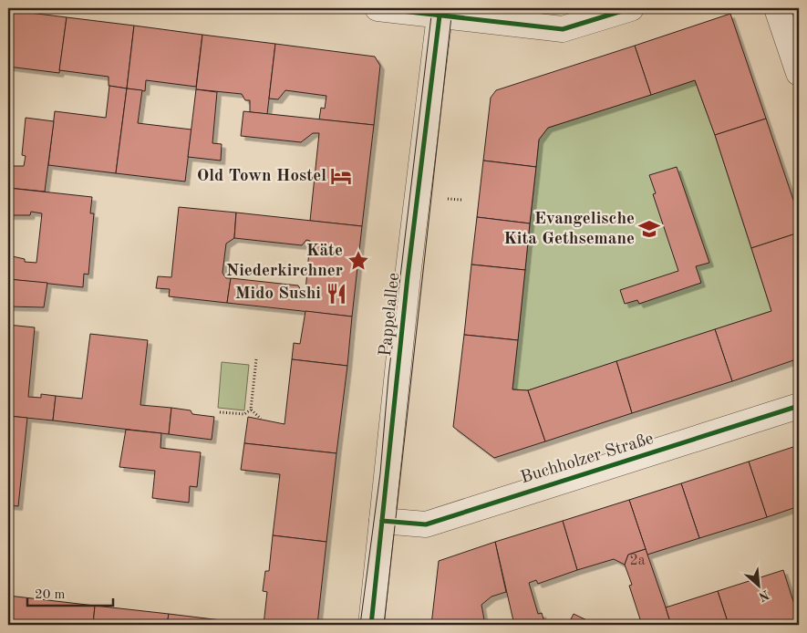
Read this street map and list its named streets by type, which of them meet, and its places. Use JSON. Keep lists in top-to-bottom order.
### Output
{
  "streets": {
    "street": ["Pappelallee", "Buchholzer Straße"]
  },
  "crossings": [
    ["Pappelallee", "Buchholzer Straße"]
  ],
  "places": {
    "hotel": ["Old Town Hostel"],
    "school or university": ["Evangelische Kita Gethsemane"],
    "place": ["Käte Niederkirchner"],
    "restaurant": ["Mido Sushi"]
  },
  "house_numbers": ["2a"],
  "scale_bar": "20 m",
  "north": "bottom right"
}
